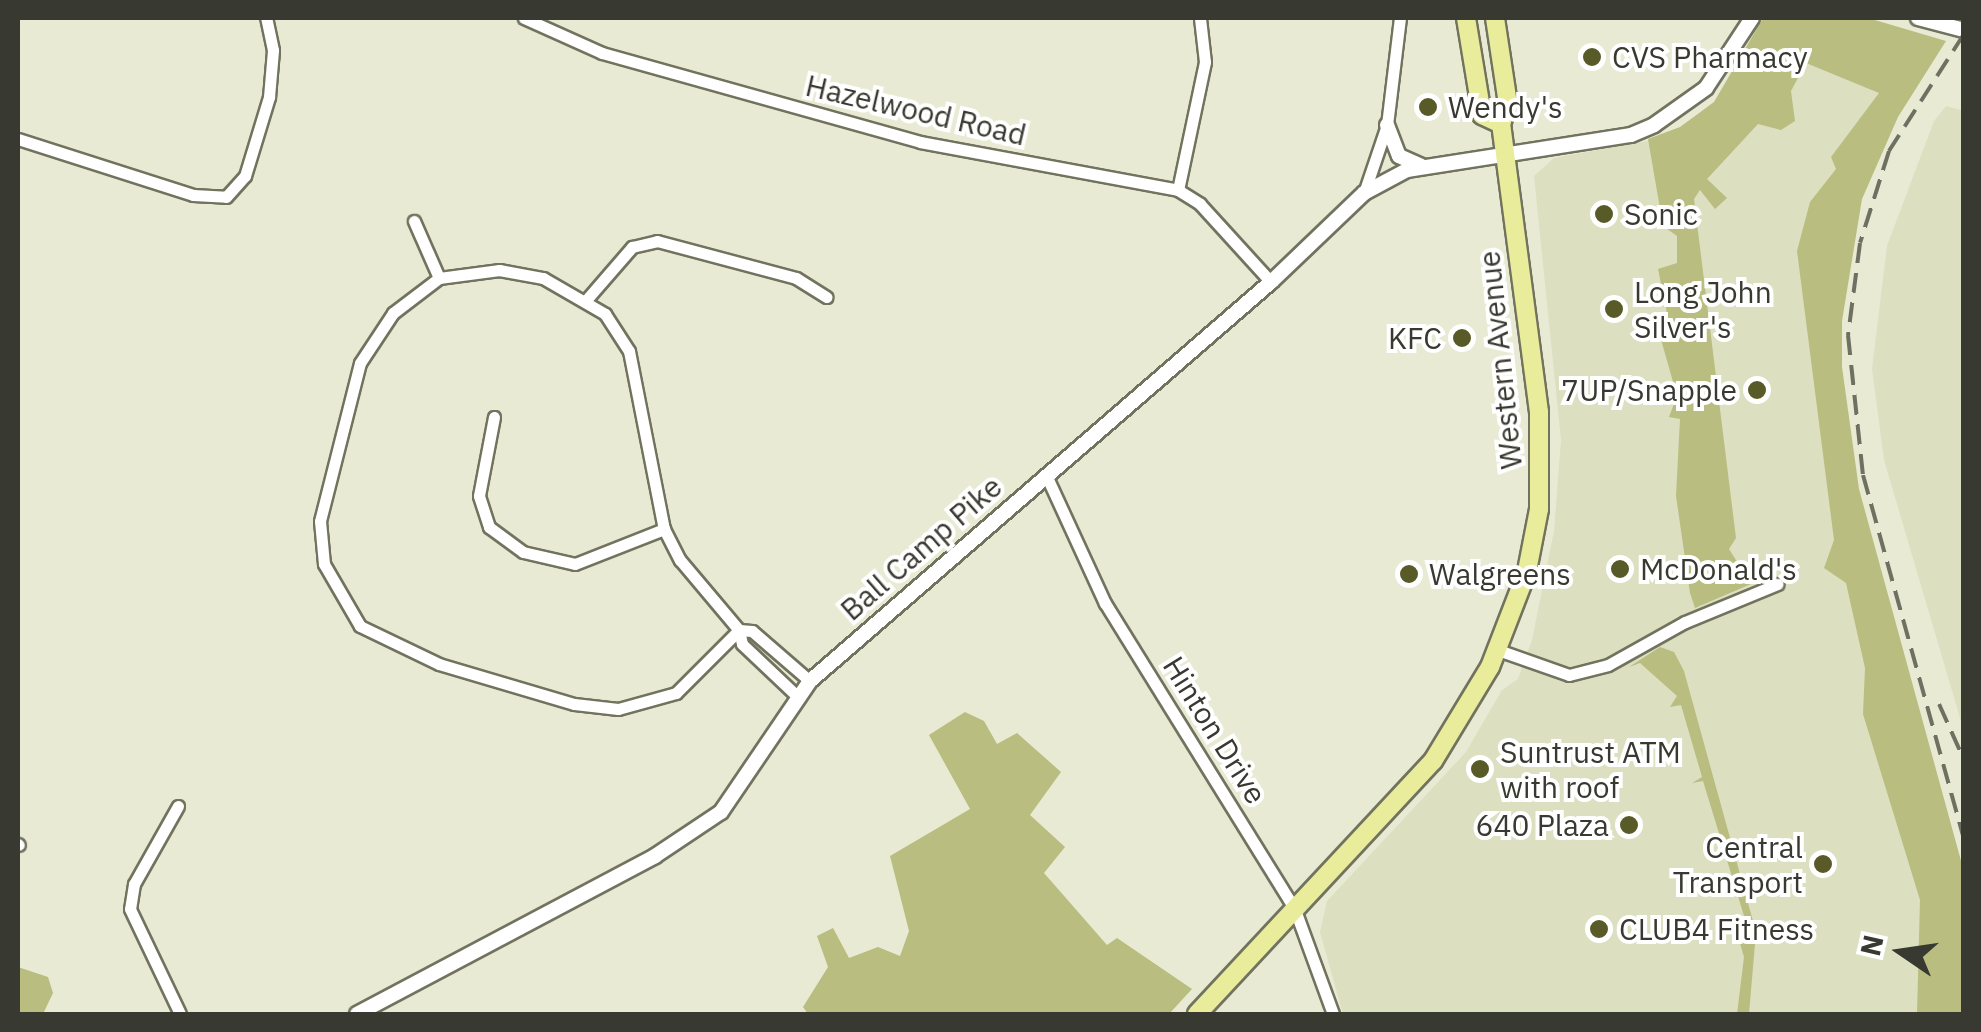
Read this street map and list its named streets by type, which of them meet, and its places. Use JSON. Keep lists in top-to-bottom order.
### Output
{
  "streets": {
    "main road": ["Western Avenue"],
    "street": ["Hazelwood Road", "Ball Camp Pike", "Hinton Drive"]
  },
  "crossings": [
    ["Hazelwood Road", "Ball Camp Pike"],
    ["Western Avenue", "Hinton Drive"],
    ["Ball Camp Pike", "Hinton Drive"]
  ],
  "places": [
    "CVS Pharmacy",
    "Wendy's",
    "Sonic",
    "Long John Silver's",
    "KFC",
    "7UP/Snapple",
    "McDonald's",
    "Walgreens",
    "Suntrust ATM with roof",
    "640 Plaza",
    "Central Transport",
    "CLUB4 Fitness"
  ],
  "north": "left"
}
